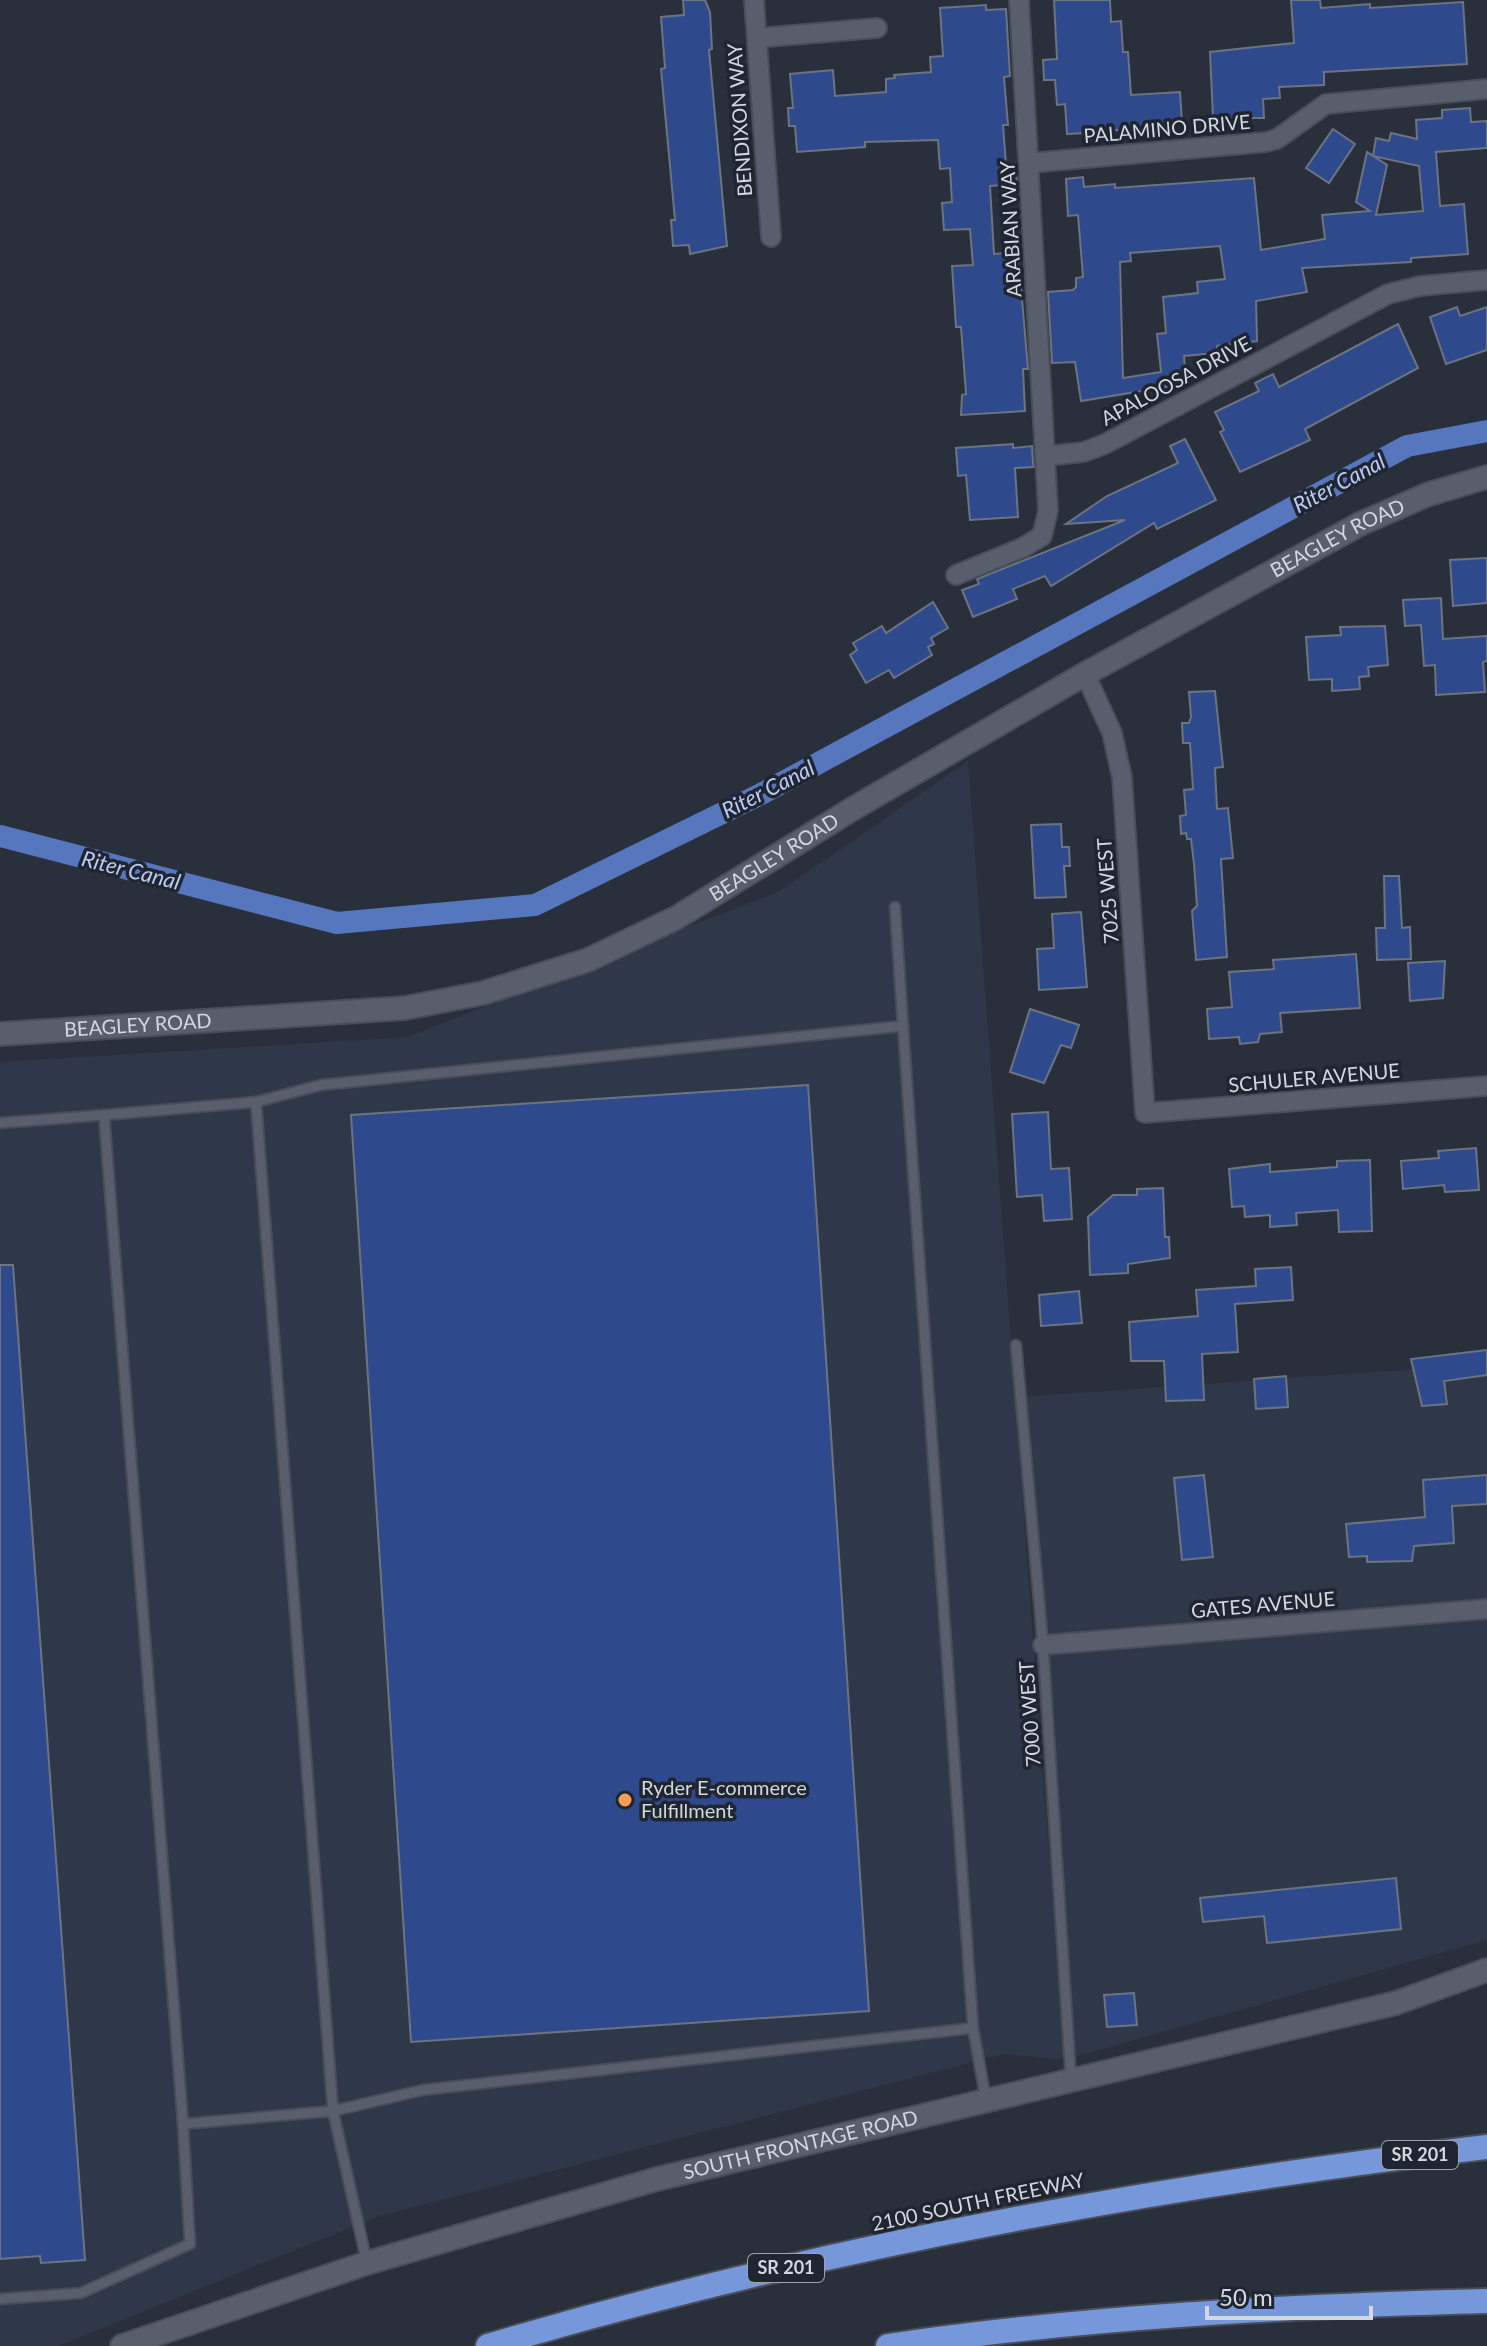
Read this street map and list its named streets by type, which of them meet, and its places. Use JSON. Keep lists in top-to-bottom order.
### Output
{
  "streets": {
    "highway": ["SR 201", "2100 SOUTH FREEWAY"],
    "street": [
      "BENDIXON WAY",
      "PALAMINO DRIVE",
      "ARABIAN WAY",
      "APALOOSA DRIVE",
      "BEAGLEY ROAD",
      "7025 WEST",
      "SCHULER AVENUE",
      "GATES AVENUE",
      "SOUTH FRONTAGE ROAD"
    ],
    "lane": ["7000 WEST"]
  },
  "crossings": [
    ["PALAMINO DRIVE", "ARABIAN WAY"],
    ["ARABIAN WAY", "APALOOSA DRIVE"],
    ["BEAGLEY ROAD", "7025 WEST"],
    ["7025 WEST", "SCHULER AVENUE"],
    ["GATES AVENUE", "7000 WEST"],
    ["7000 WEST", "SOUTH FRONTAGE ROAD"]
  ],
  "water": ["Riter Canal"],
  "places": ["Ryder E-commerce Fulfillment"],
  "scale_bar": "50 m"
}
